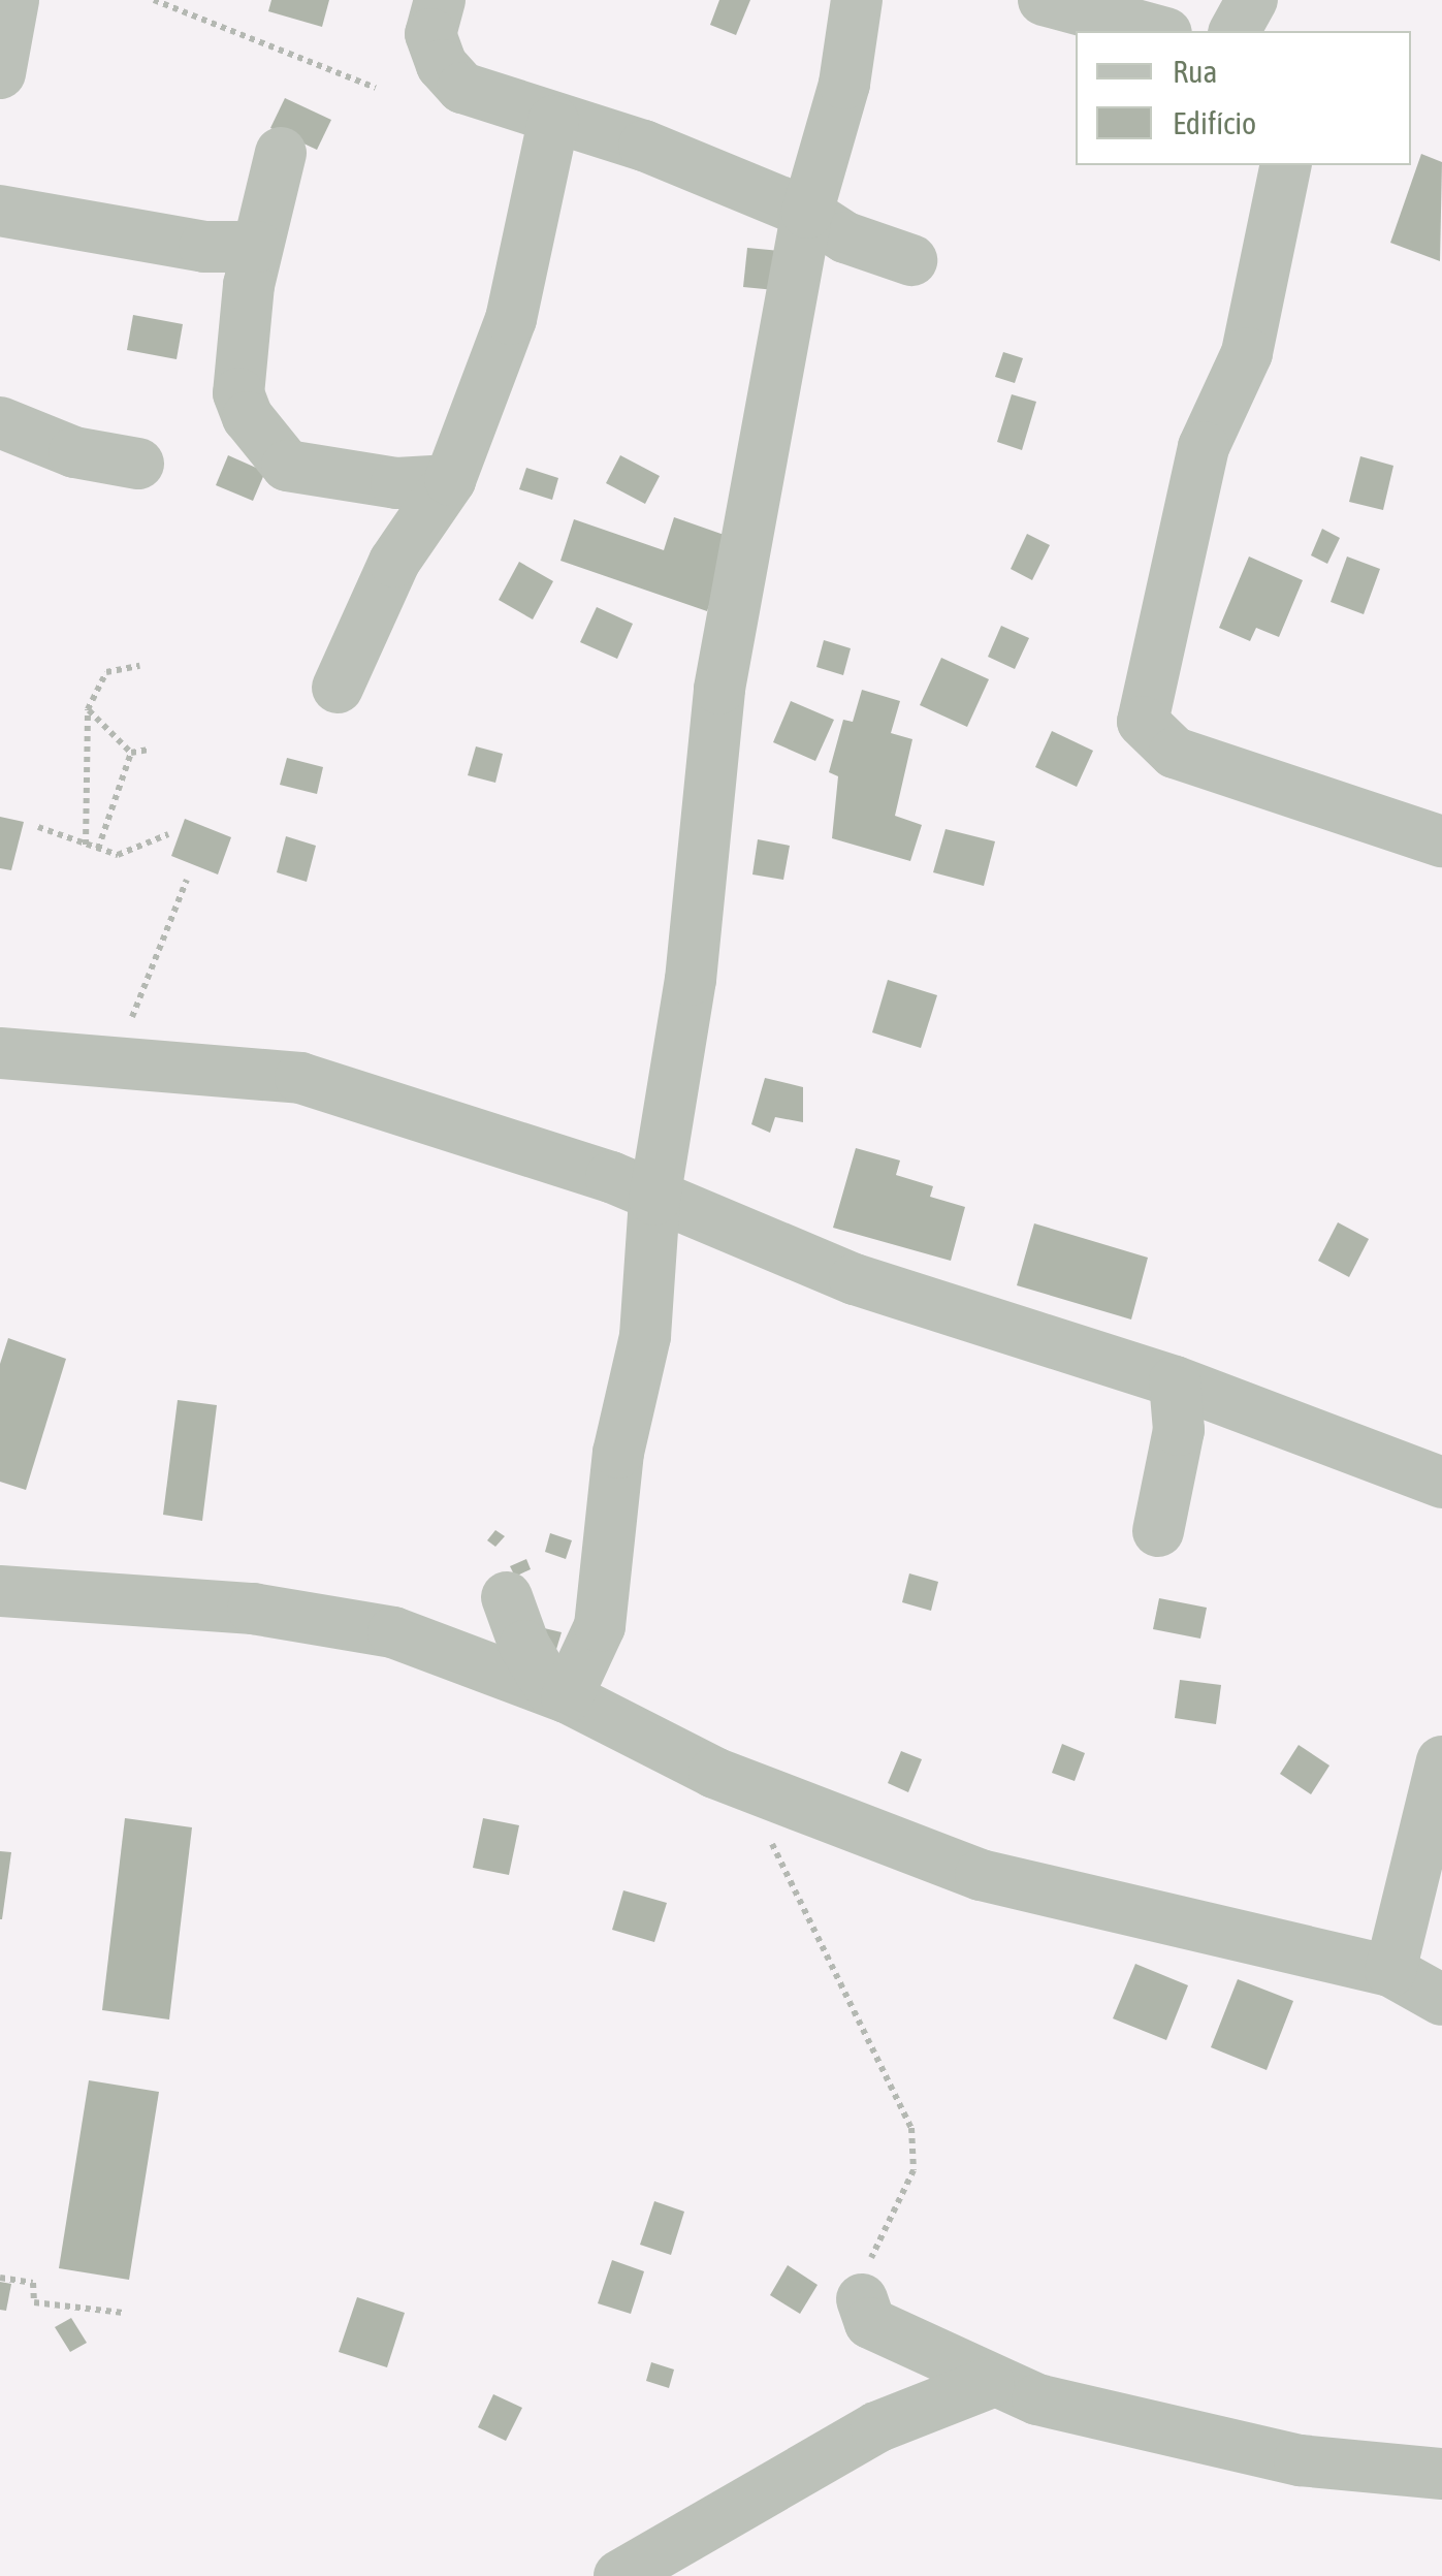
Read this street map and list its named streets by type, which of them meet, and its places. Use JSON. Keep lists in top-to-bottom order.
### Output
{
  "legend": ["Rua", "Edifício"]
}
